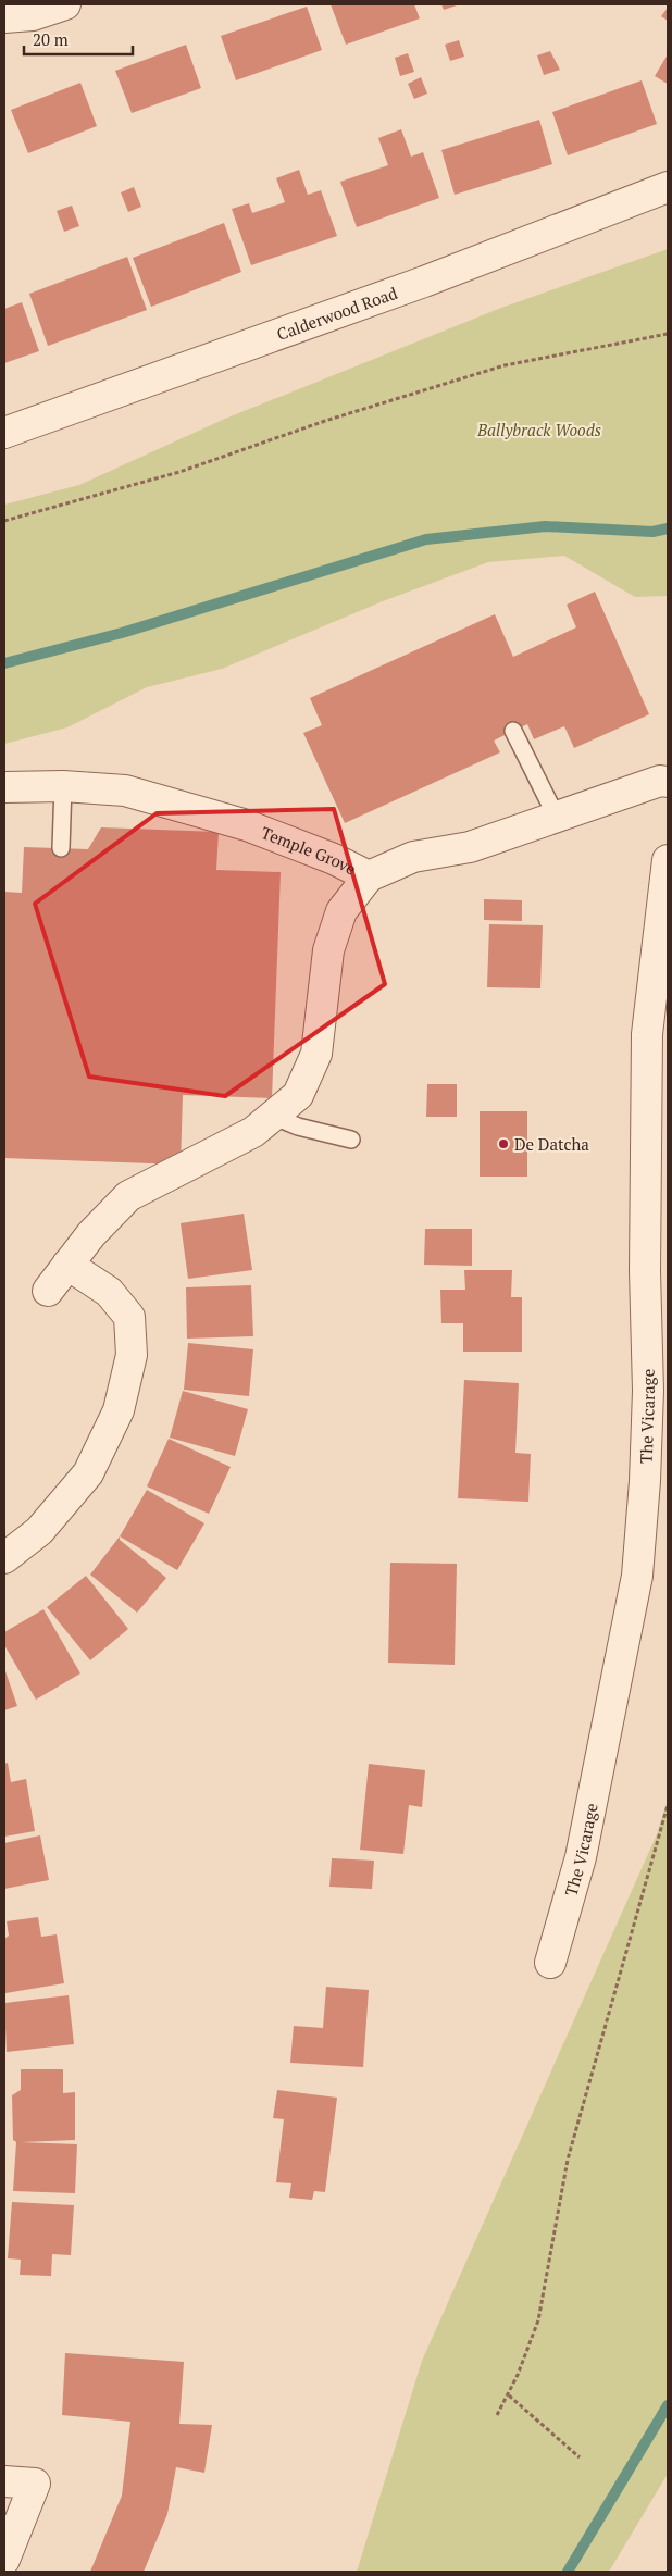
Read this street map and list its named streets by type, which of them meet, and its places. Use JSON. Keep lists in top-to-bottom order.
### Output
{
  "streets": {
    "street": ["Calderwood Road", "Temple Grove", "The Vicarage"]
  },
  "parks": ["Ballybrack Woods"],
  "places": ["De Datcha"],
  "scale_bar": "20 m"
}
